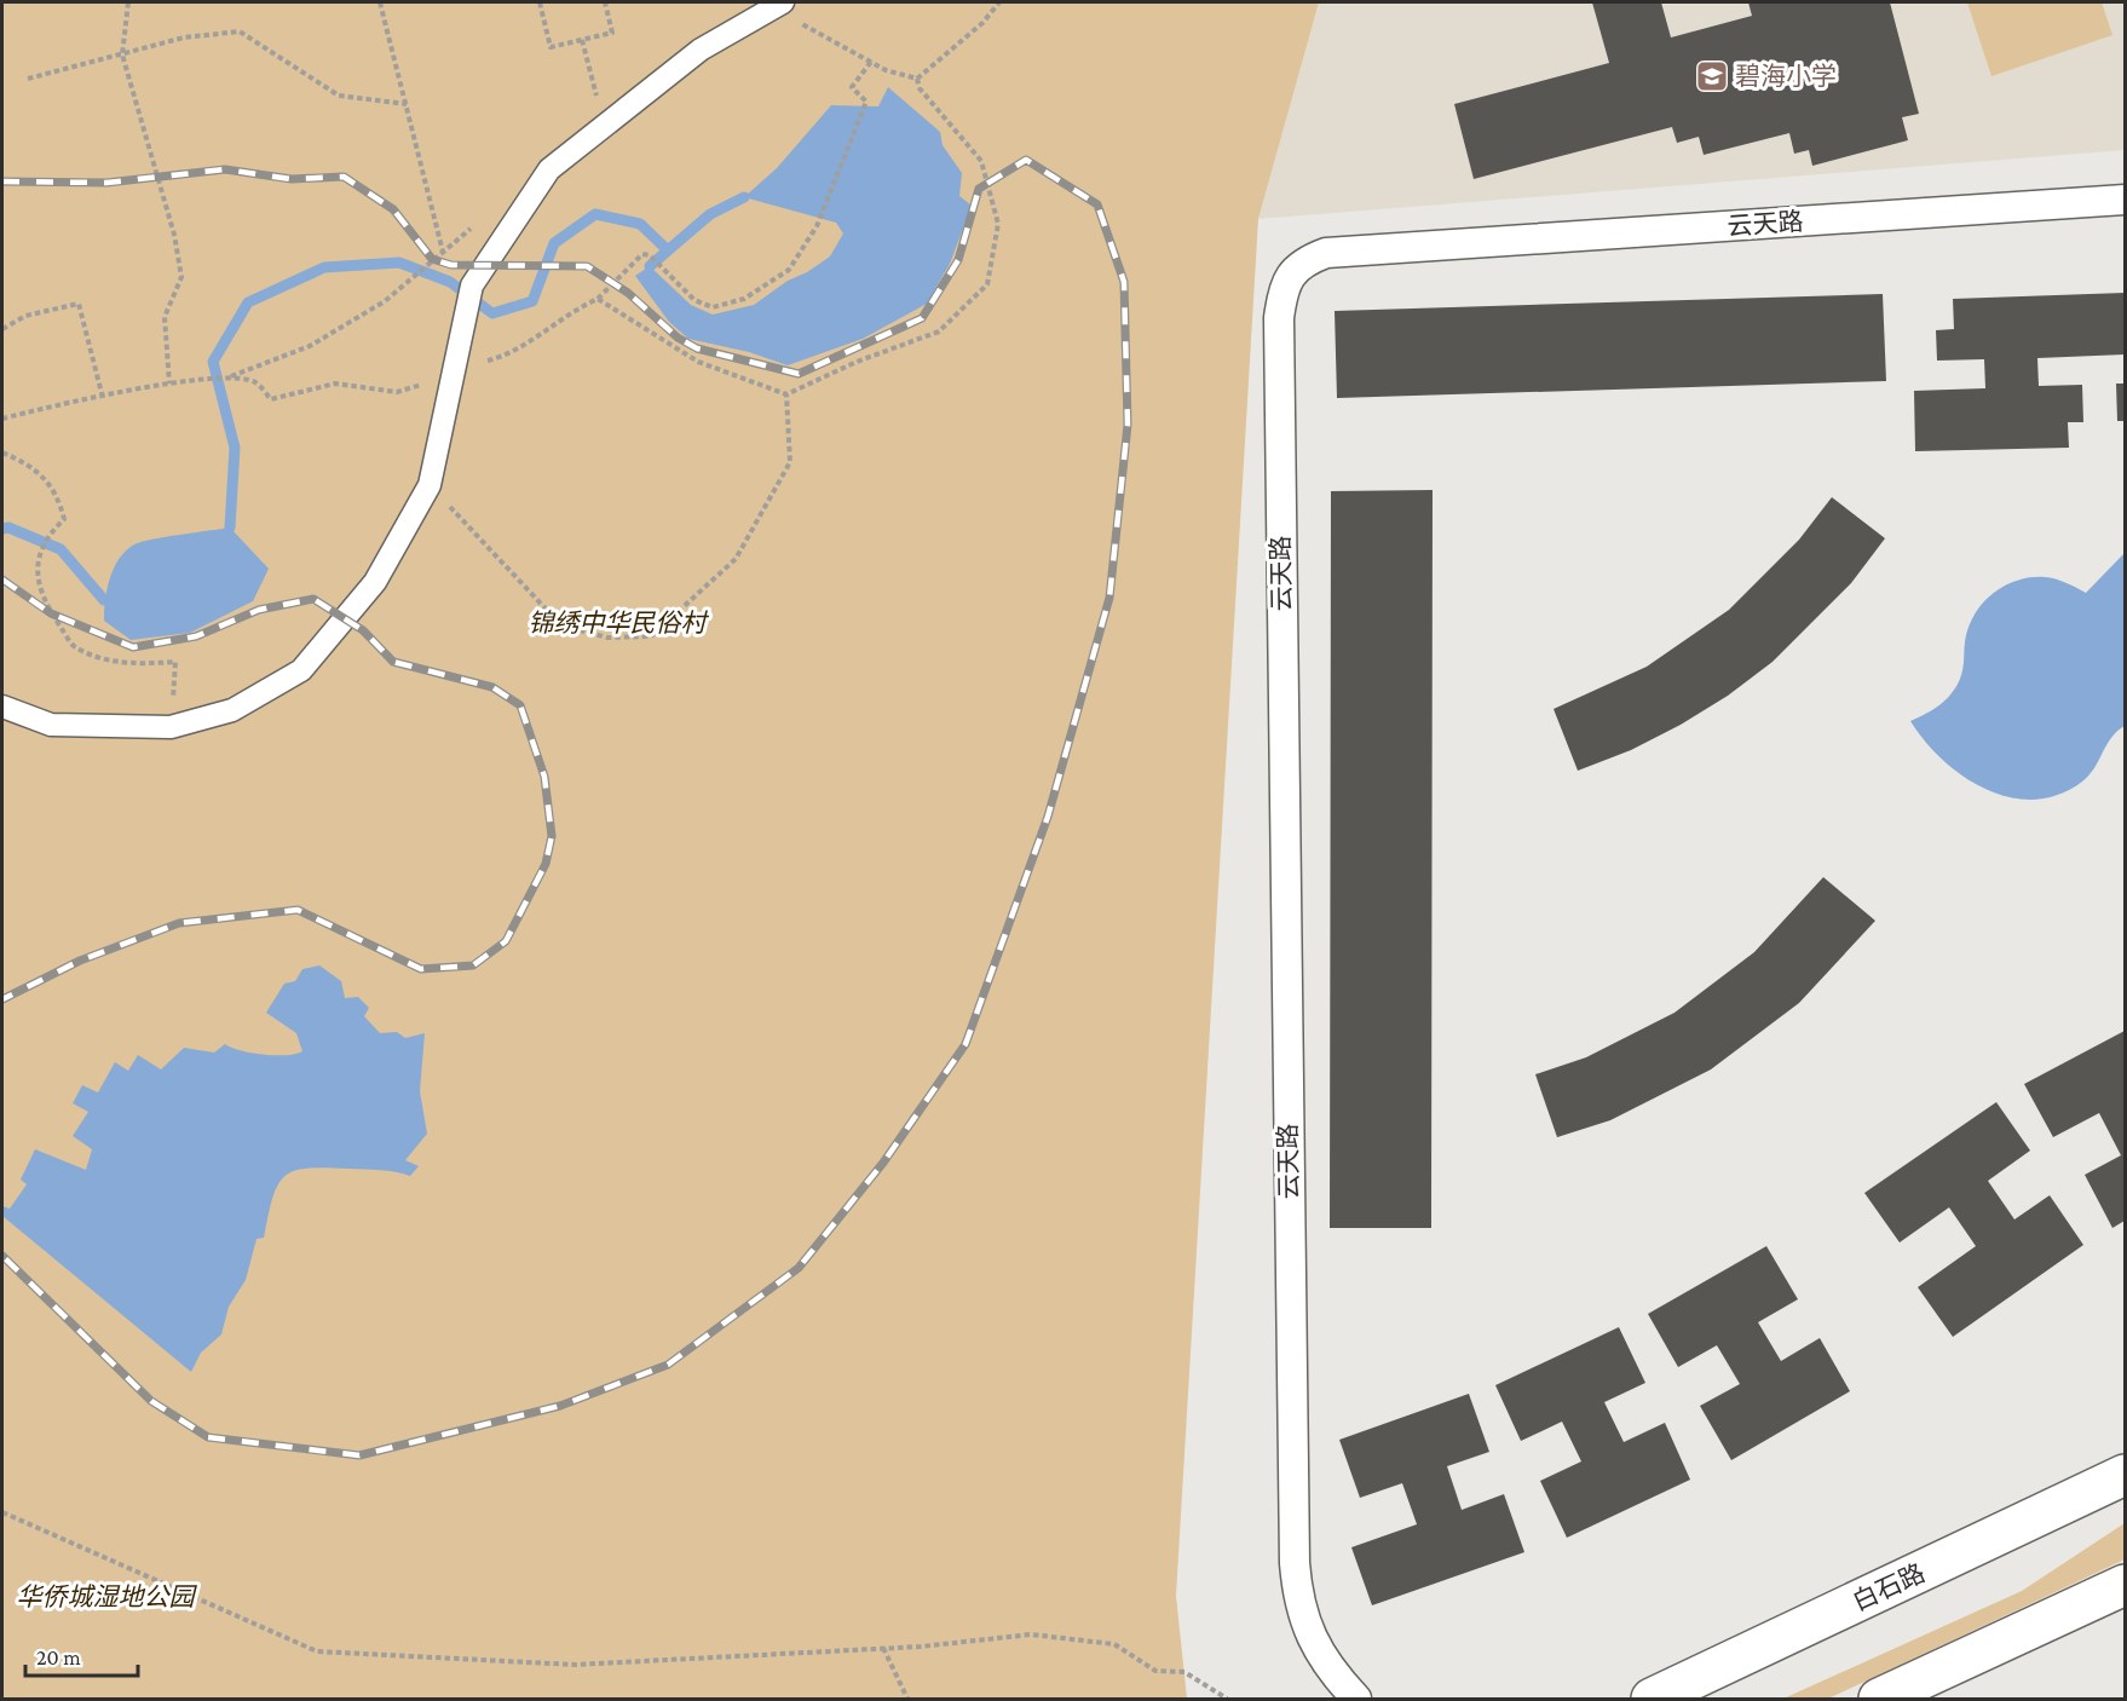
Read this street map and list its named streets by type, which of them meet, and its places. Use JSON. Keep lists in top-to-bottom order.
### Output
{
  "streets": {
    "main road": ["白石路"],
    "street": ["云天路"]
  },
  "parks": ["锦绣中华民俗村", "华侨城湿地公园"],
  "places": {
    "school or university": ["碧海小学"]
  },
  "scale_bar": "20 m"
}
